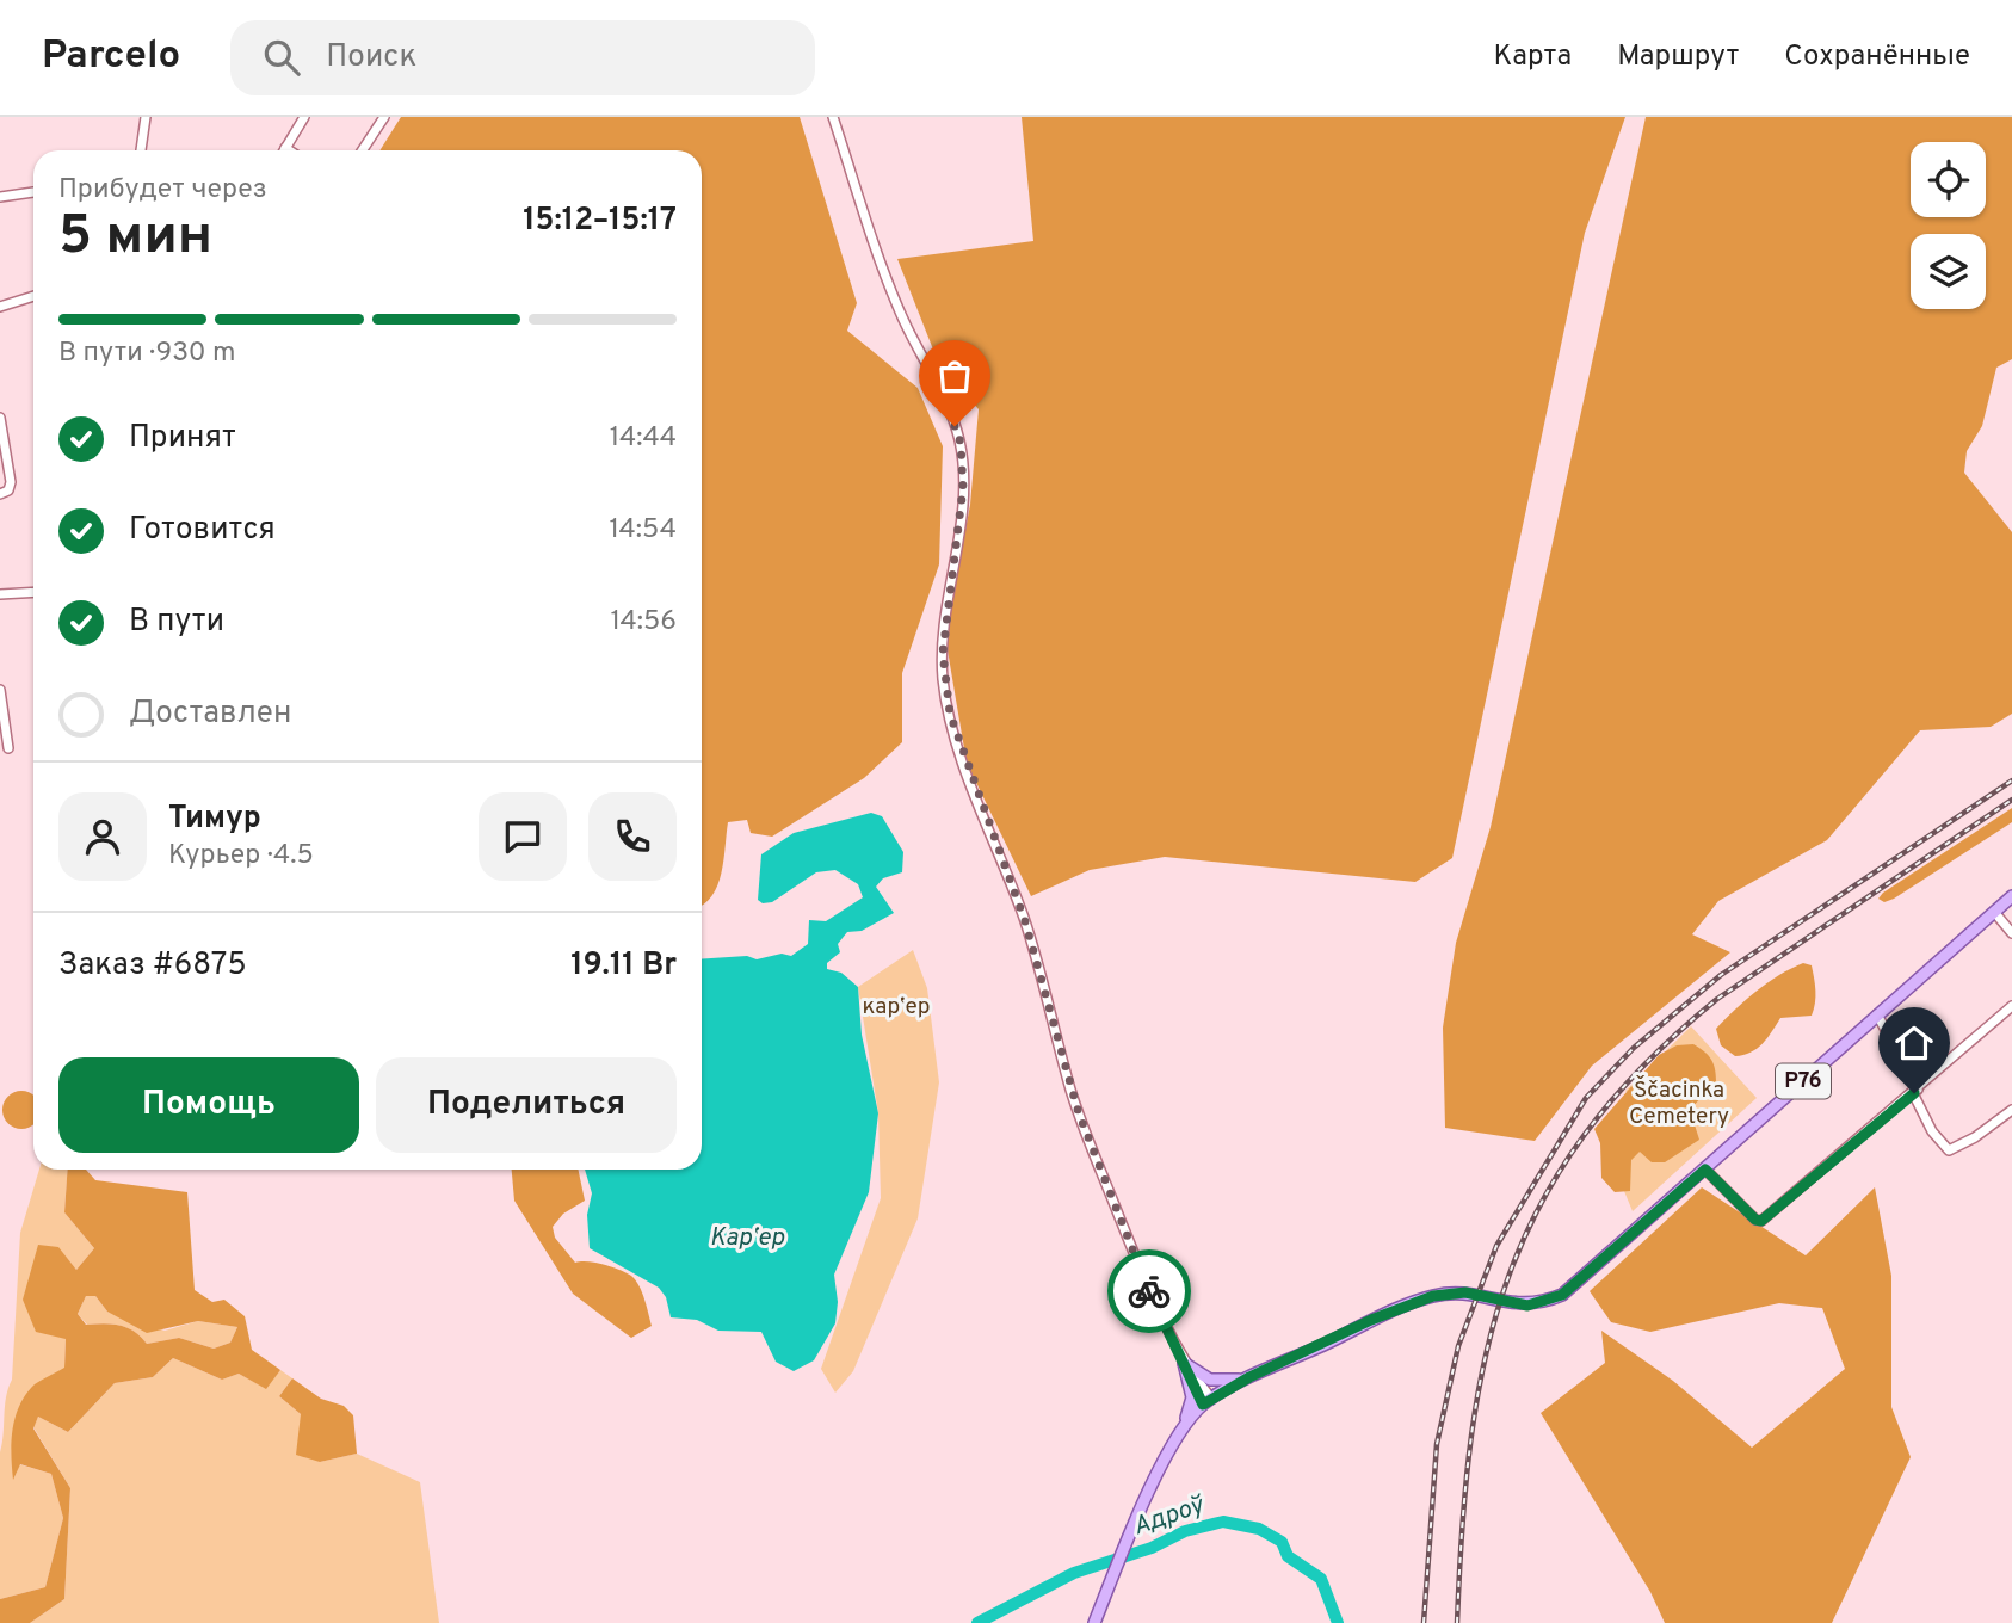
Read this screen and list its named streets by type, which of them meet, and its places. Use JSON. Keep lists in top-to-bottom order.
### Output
{
  "streets": {
    "main road": ["Р76"]
  },
  "water": ["Карʼер", "Адроў"],
  "parks": ["карʼер", "Ščacinka Cemetery"],
  "page": {
    "header": "Parcelo",
    "search": "Поиск",
    "nav": ["Карта", "Маршрут", "Сохранённые"],
    "heading": ["5 мин", "Прибудет через", "15:12–15:17"],
    "panel": [
      "Тимур",
      "Курьер · 4.5",
      "Заказ #6875",
      "19.11 Br"
    ],
    "bar": "В пути · 930 m",
    "list": [
      ["Принят", "14:44"],
      ["Готовится", "14:54"],
      ["В пути", "14:56"],
      "Доставлен"
    ],
    "buttons": ["Помощь", "Поделиться"]
  }
}
